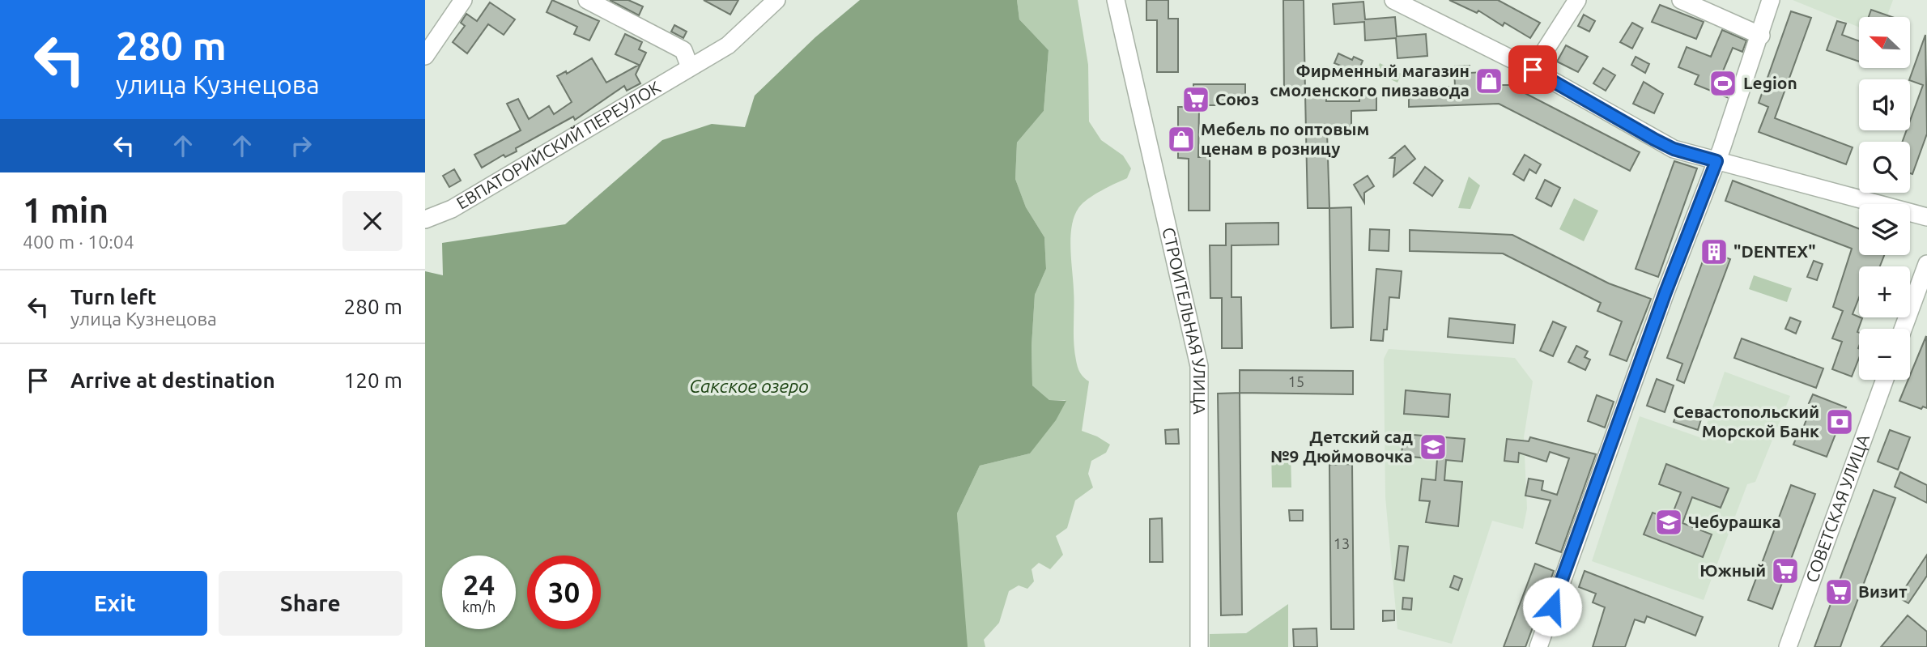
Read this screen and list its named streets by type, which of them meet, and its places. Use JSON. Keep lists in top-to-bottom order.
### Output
{
  "streets": {
    "street": ["ЕВПАТОРИЙСКИЙ ПЕРЕУЛОК", "СТРОИТЕЛЬНАЯ УЛИЦА", "СОВЕТСКАЯ УЛИЦА"]
  },
  "water": ["Сакское озеро"],
  "places": {
    "shop": ["Фирменный магазин смоленского пивзавода", "Мебель по оптовым ценам в розницу"],
    "sports": ["Legion"],
    "supermarket": ["Союз", "Южный", "Визит"],
    "building": ["\"DENTEX\""],
    "bank": ["Севастопольский Морской Банк"],
    "school or university": ["Детский сад №9 Дюймовочка", "Чебурашка"]
  },
  "house_numbers": ["15", "13"],
  "north": "top left",
  "page": {
    "turn": ["280 m", "улица Кузнецова"],
    "map_buttons": ["+", "−"],
    "heading": ["1 min", "400 m · 10:04"],
    "list": [
      {
        "name": "Turn left",
        "note": "улица Кузнецова",
        "value": "280 m"
      },
      {
        "name": "Arrive at destination",
        "value": "120 m"
      }
    ],
    "speed": "24 km/h",
    "limit": "30",
    "buttons": ["Exit", "Share"]
  }
}
